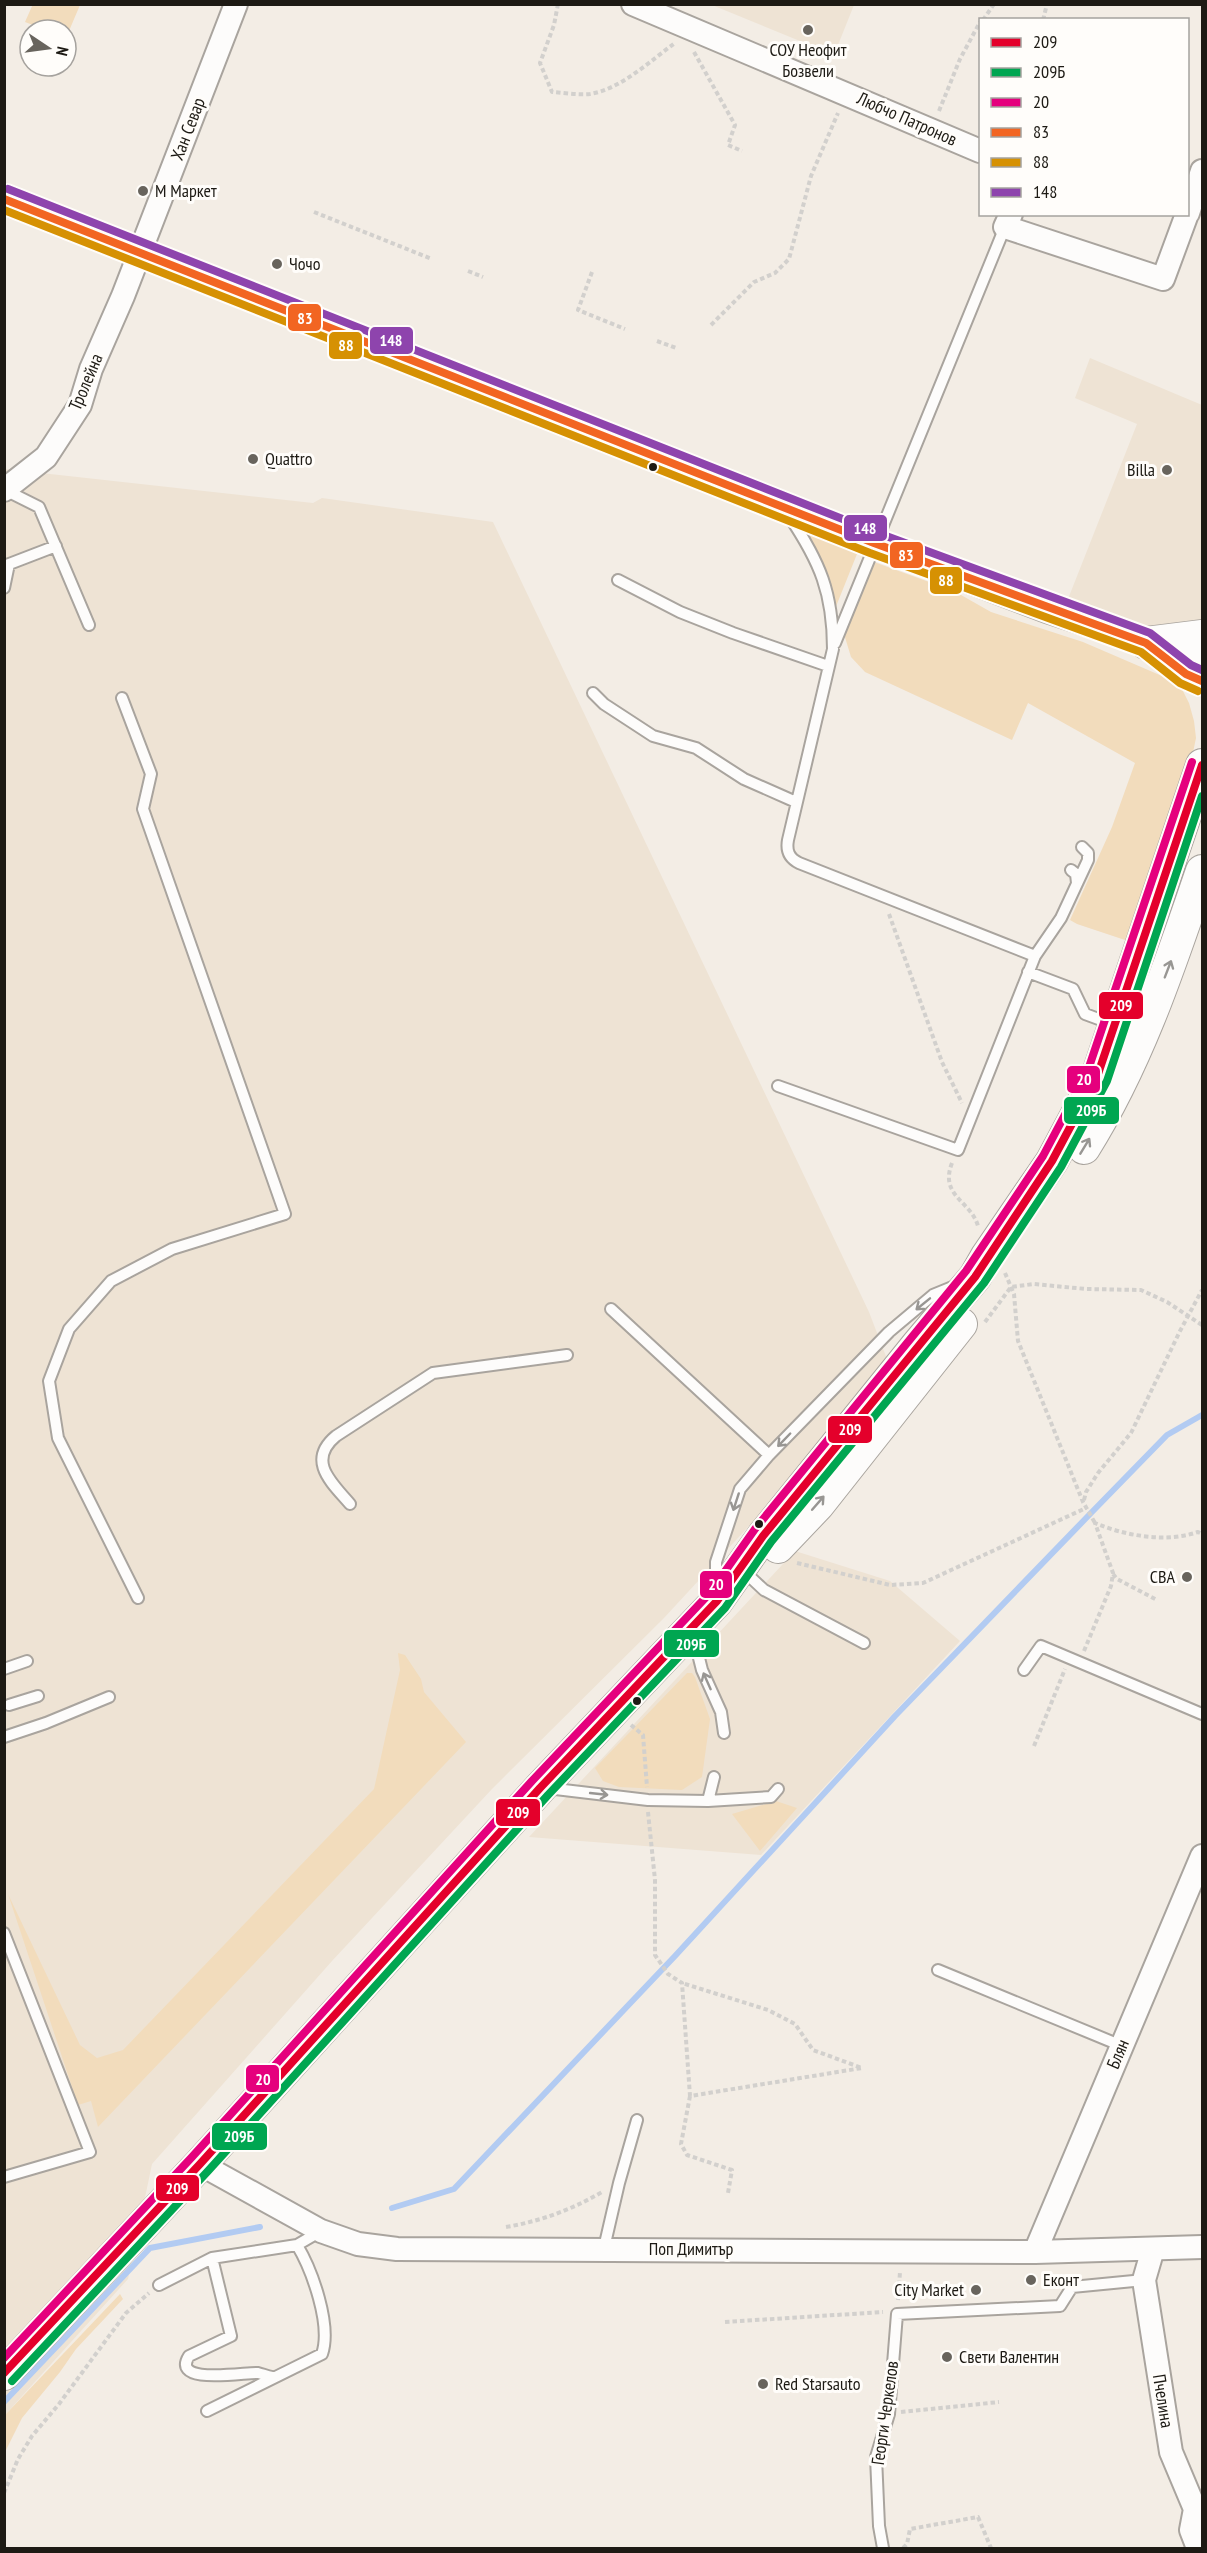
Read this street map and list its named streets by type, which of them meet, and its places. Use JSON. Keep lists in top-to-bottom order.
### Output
{
  "streets": {
    "street": [
      "Любчо Патронов",
      "Хан Севар",
      "Тролейна",
      "Блян",
      "Поп Димитър",
      "Пчелина"
    ],
    "lane": ["Георги Черкелов"]
  },
  "crossings": [
    ["Хан Севар", "Тролейна"],
    ["Блян", "Поп Димитър"],
    ["Поп Димитър", "Пчелина"]
  ],
  "places": [
    "СОУ Неофит Бозвели",
    "М Маркет",
    "Чочо",
    "Quattro",
    "Billa",
    "CBA",
    "Еконт",
    "City Market",
    "Свети Валентин",
    "Red Starsauto"
  ],
  "lines": [
    "transit line 148",
    "transit line 83",
    "transit line 88",
    "transit line 20",
    "transit line 209",
    "transit line 209Б"
  ],
  "legend": [
    "209",
    "209Б",
    "20",
    "83",
    "88",
    "148"
  ],
  "north": "right"
}
